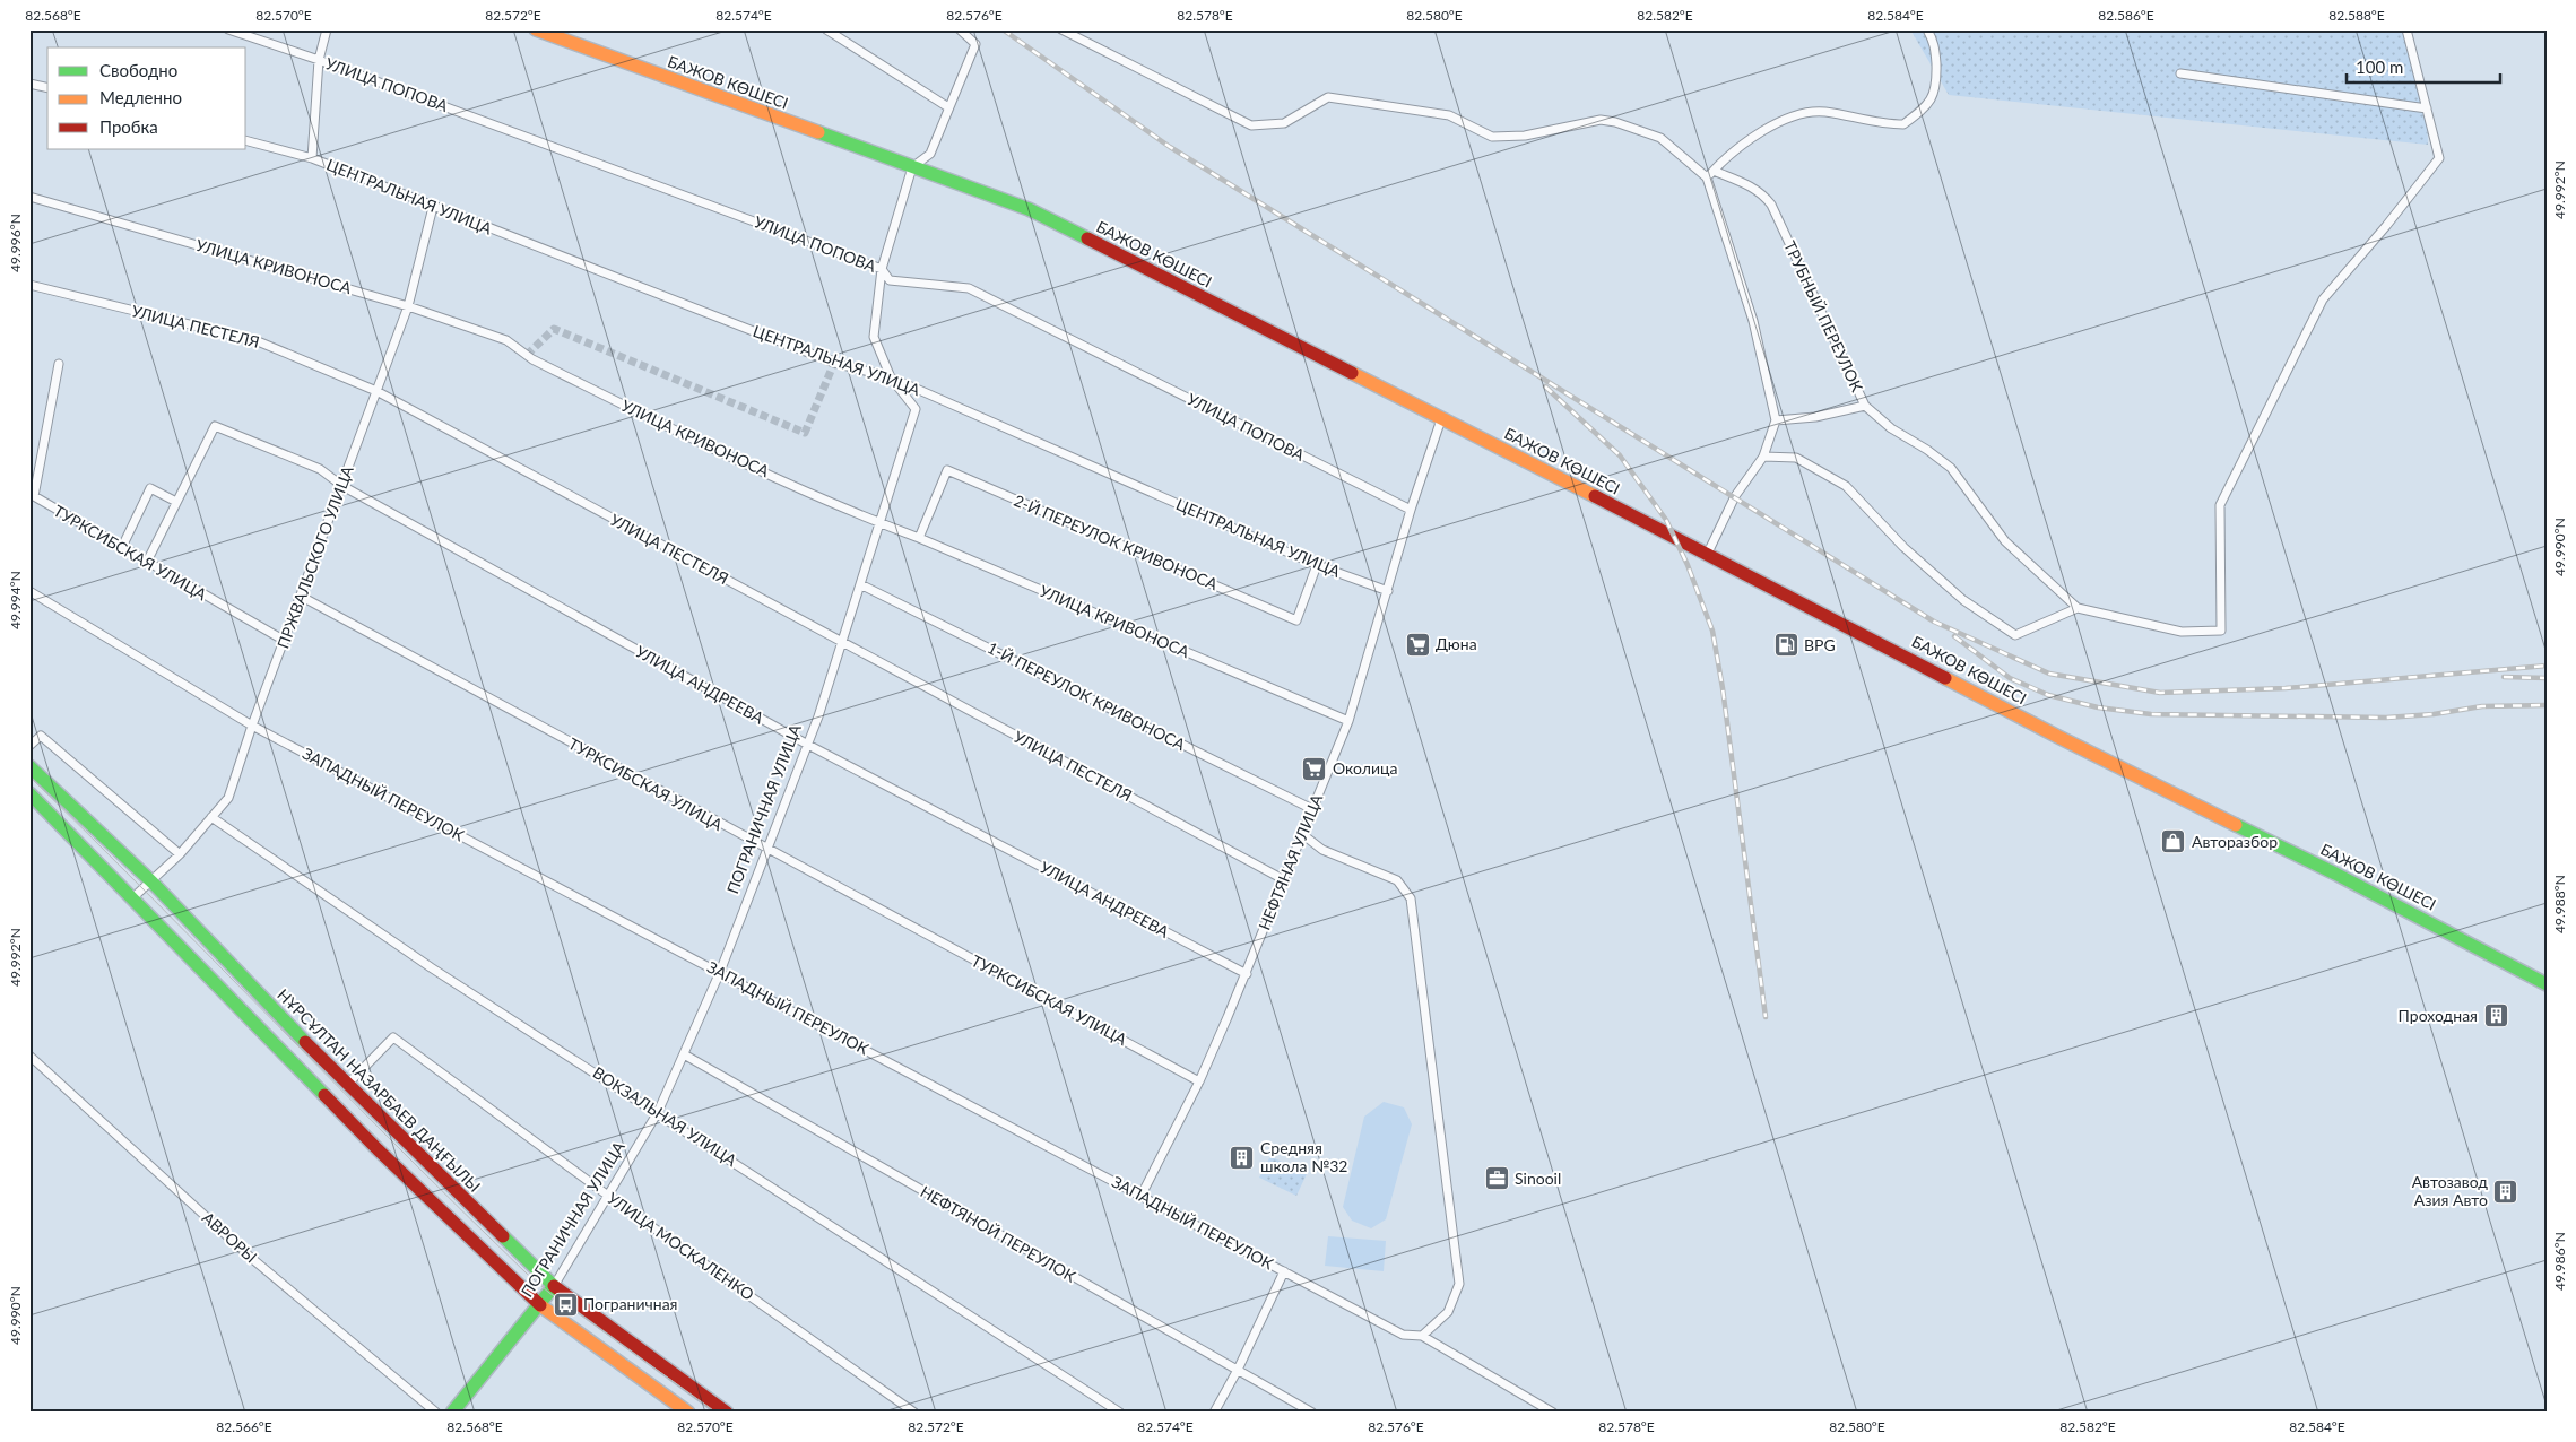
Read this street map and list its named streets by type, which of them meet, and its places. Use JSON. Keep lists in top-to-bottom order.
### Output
{
  "streets": {
    "main road": ["БАЖОВ КӨШЕСІ", "ПОГРАНИЧНАЯ УЛИЦА", "НҰРСҰЛТАН НАЗАРБАЕВ ДАҢҒЫЛЫ"],
    "street": [
      "УЛИЦА ПОПОВА",
      "ЦЕНТРАЛЬНАЯ УЛИЦА",
      "УЛИЦА КРИВОНОСА",
      "ТРУБНЫЙ ПЕРЕУЛОК",
      "УЛИЦА ПЕСТЕЛЯ",
      "2-Й ПЕРЕУЛОК КРИВОНОСА",
      "ТУРКСИБСКАЯ УЛИЦА",
      "ПРЖВАЛЬСКОГО УЛИЦА",
      "УЛИЦА АНДРЕЕВА",
      "1-Й ПЕРЕУЛОК КРИВОНОСА",
      "ЗАПАДНЫЙ ПЕРЕУЛОК",
      "НЕФТЯНАЯ УЛИЦА",
      "ВОКЗАЛЬНАЯ УЛИЦА",
      "НЕФТЯНОЙ ПЕРЕУЛОК",
      "АВРОРЫ",
      "УЛИЦА МОСКАЛЕНКО"
    ]
  },
  "crossings": [
    ["БАЖОВ КӨШЕСІ", "ПОГРАНИЧНАЯ УЛИЦА"],
    ["БАЖОВ КӨШЕСІ", "НЕФТЯНАЯ УЛИЦА"],
    ["УЛИЦА ПОПОВА", "ПОГРАНИЧНАЯ УЛИЦА"],
    ["УЛИЦА ПОПОВА", "НЕФТЯНАЯ УЛИЦА"],
    ["ЦЕНТРАЛЬНАЯ УЛИЦА", "2-Й ПЕРЕУЛОК КРИВОНОСА"],
    ["ЦЕНТРАЛЬНАЯ УЛИЦА", "ПРЖВАЛЬСКОГО УЛИЦА"],
    ["ЦЕНТРАЛЬНАЯ УЛИЦА", "ПОГРАНИЧНАЯ УЛИЦА"],
    ["ЦЕНТРАЛЬНАЯ УЛИЦА", "НЕФТЯНАЯ УЛИЦА"],
    ["УЛИЦА КРИВОНОСА", "2-Й ПЕРЕУЛОК КРИВОНОСА"],
    ["УЛИЦА КРИВОНОСА", "ПРЖВАЛЬСКОГО УЛИЦА"],
    ["УЛИЦА КРИВОНОСА", "ПОГРАНИЧНАЯ УЛИЦА"],
    ["УЛИЦА КРИВОНОСА", "НЕФТЯНАЯ УЛИЦА"],
    ["УЛИЦА ПЕСТЕЛЯ", "ПРЖВАЛЬСКОГО УЛИЦА"],
    ["УЛИЦА ПЕСТЕЛЯ", "ПОГРАНИЧНАЯ УЛИЦА"],
    ["УЛИЦА ПЕСТЕЛЯ", "НЕФТЯНАЯ УЛИЦА"],
    ["ТУРКСИБСКАЯ УЛИЦА", "ПРЖВАЛЬСКОГО УЛИЦА"],
    ["ТУРКСИБСКАЯ УЛИЦА", "ПОГРАНИЧНАЯ УЛИЦА"],
    ["ТУРКСИБСКАЯ УЛИЦА", "НЕФТЯНАЯ УЛИЦА"],
    ["ПРЖВАЛЬСКОГО УЛИЦА", "УЛИЦА АНДРЕЕВА"],
    ["ПРЖВАЛЬСКОГО УЛИЦА", "ЗАПАДНЫЙ ПЕРЕУЛОК"],
    ["ПРЖВАЛЬСКОГО УЛИЦА", "НҰРСҰЛТАН НАЗАРБАЕВ ДАҢҒЫЛЫ"],
    ["ПРЖВАЛЬСКОГО УЛИЦА", "ВОКЗАЛЬНАЯ УЛИЦА"],
    ["УЛИЦА АНДРЕЕВА", "ПОГРАНИЧНАЯ УЛИЦА"],
    ["УЛИЦА АНДРЕЕВА", "НЕФТЯНАЯ УЛИЦА"],
    ["1-Й ПЕРЕУЛОК КРИВОНОСА", "ПОГРАНИЧНАЯ УЛИЦА"],
    ["1-Й ПЕРЕУЛОК КРИВОНОСА", "НЕФТЯНАЯ УЛИЦА"],
    ["ЗАПАДНЫЙ ПЕРЕУЛОК", "ПОГРАНИЧНАЯ УЛИЦА"],
    ["ЗАПАДНЫЙ ПЕРЕУЛОК", "НЕФТЯНАЯ УЛИЦА"],
    ["ПОГРАНИЧНАЯ УЛИЦА", "НҰРСҰЛТАН НАЗАРБАЕВ ДАҢҒЫЛЫ"],
    ["ПОГРАНИЧНАЯ УЛИЦА", "ВОКЗАЛЬНАЯ УЛИЦА"],
    ["ПОГРАНИЧНАЯ УЛИЦА", "НЕФТЯНОЙ ПЕРЕУЛОК"],
    ["ПОГРАНИЧНАЯ УЛИЦА", "УЛИЦА МОСКАЛЕНКО"],
    ["НҰРСҰЛТАН НАЗАРБАЕВ ДАҢҒЫЛЫ", "УЛИЦА МОСКАЛЕНКО"]
  ],
  "places": {
    "supermarket": ["Дюна", "Околица"],
    "fuel station": ["BPG"],
    "shop": ["Авторазбор"],
    "building": ["Проходная", "Средняя школа №32", "Автозавод Азия Авто"],
    "office": ["Sinooil"],
    "bus stop": ["Пограничная"]
  },
  "legend": ["Свободно", "Медленно", "Пробка"],
  "scale_bar": "100 m",
  "coordinates": [
    "82.568°E",
    "82.570°E",
    "82.572°E",
    "82.574°E",
    "82.576°E",
    "82.578°E",
    "82.580°E",
    "82.582°E",
    "82.584°E",
    "82.586°E",
    "82.588°E",
    "49.992°N",
    "49.996°N",
    "49.990°N",
    "49.994°N",
    "49.988°N",
    "49.986°N",
    "82.566°E"
  ]
}
